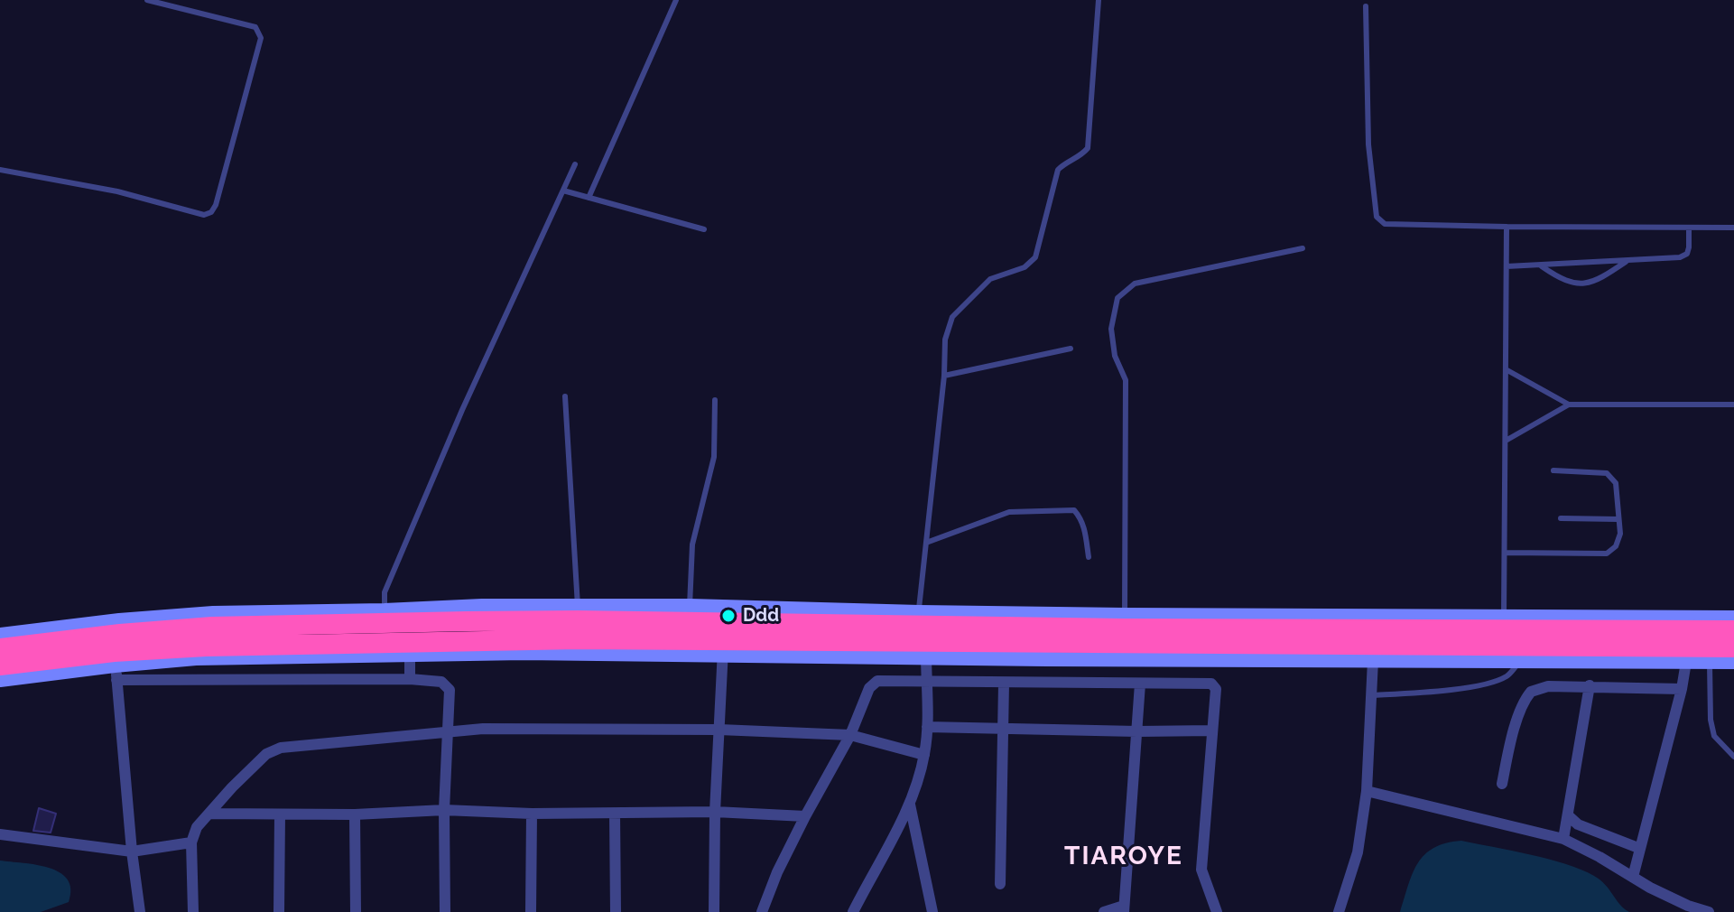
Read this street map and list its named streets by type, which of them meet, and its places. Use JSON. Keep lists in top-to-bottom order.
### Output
{
  "districts": ["TIAROYE"],
  "places": ["Ddd"]
}
